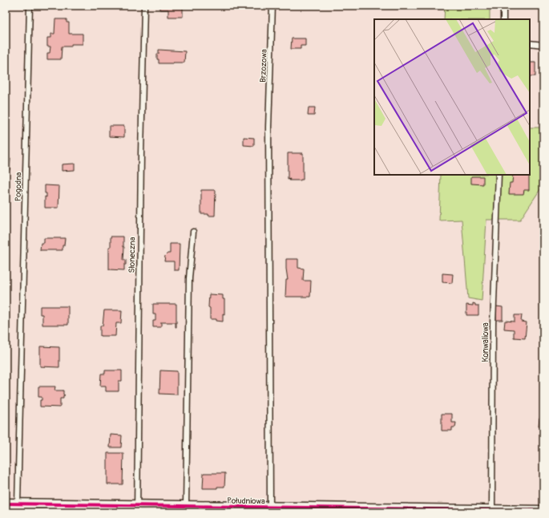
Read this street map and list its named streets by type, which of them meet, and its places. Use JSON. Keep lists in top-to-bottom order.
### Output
{
  "streets": {
    "street": ["Południowa"],
    "lane": [
      "Brzozowa",
      "Pogodna",
      "Słoneczna",
      "Konwaliowa"
    ]
  },
  "crossings": [
    ["Brzozowa", "Południowa"],
    ["Pogodna", "Południowa"],
    ["Słoneczna", "Południowa"],
    ["Konwaliowa", "Południowa"]
  ]
}
